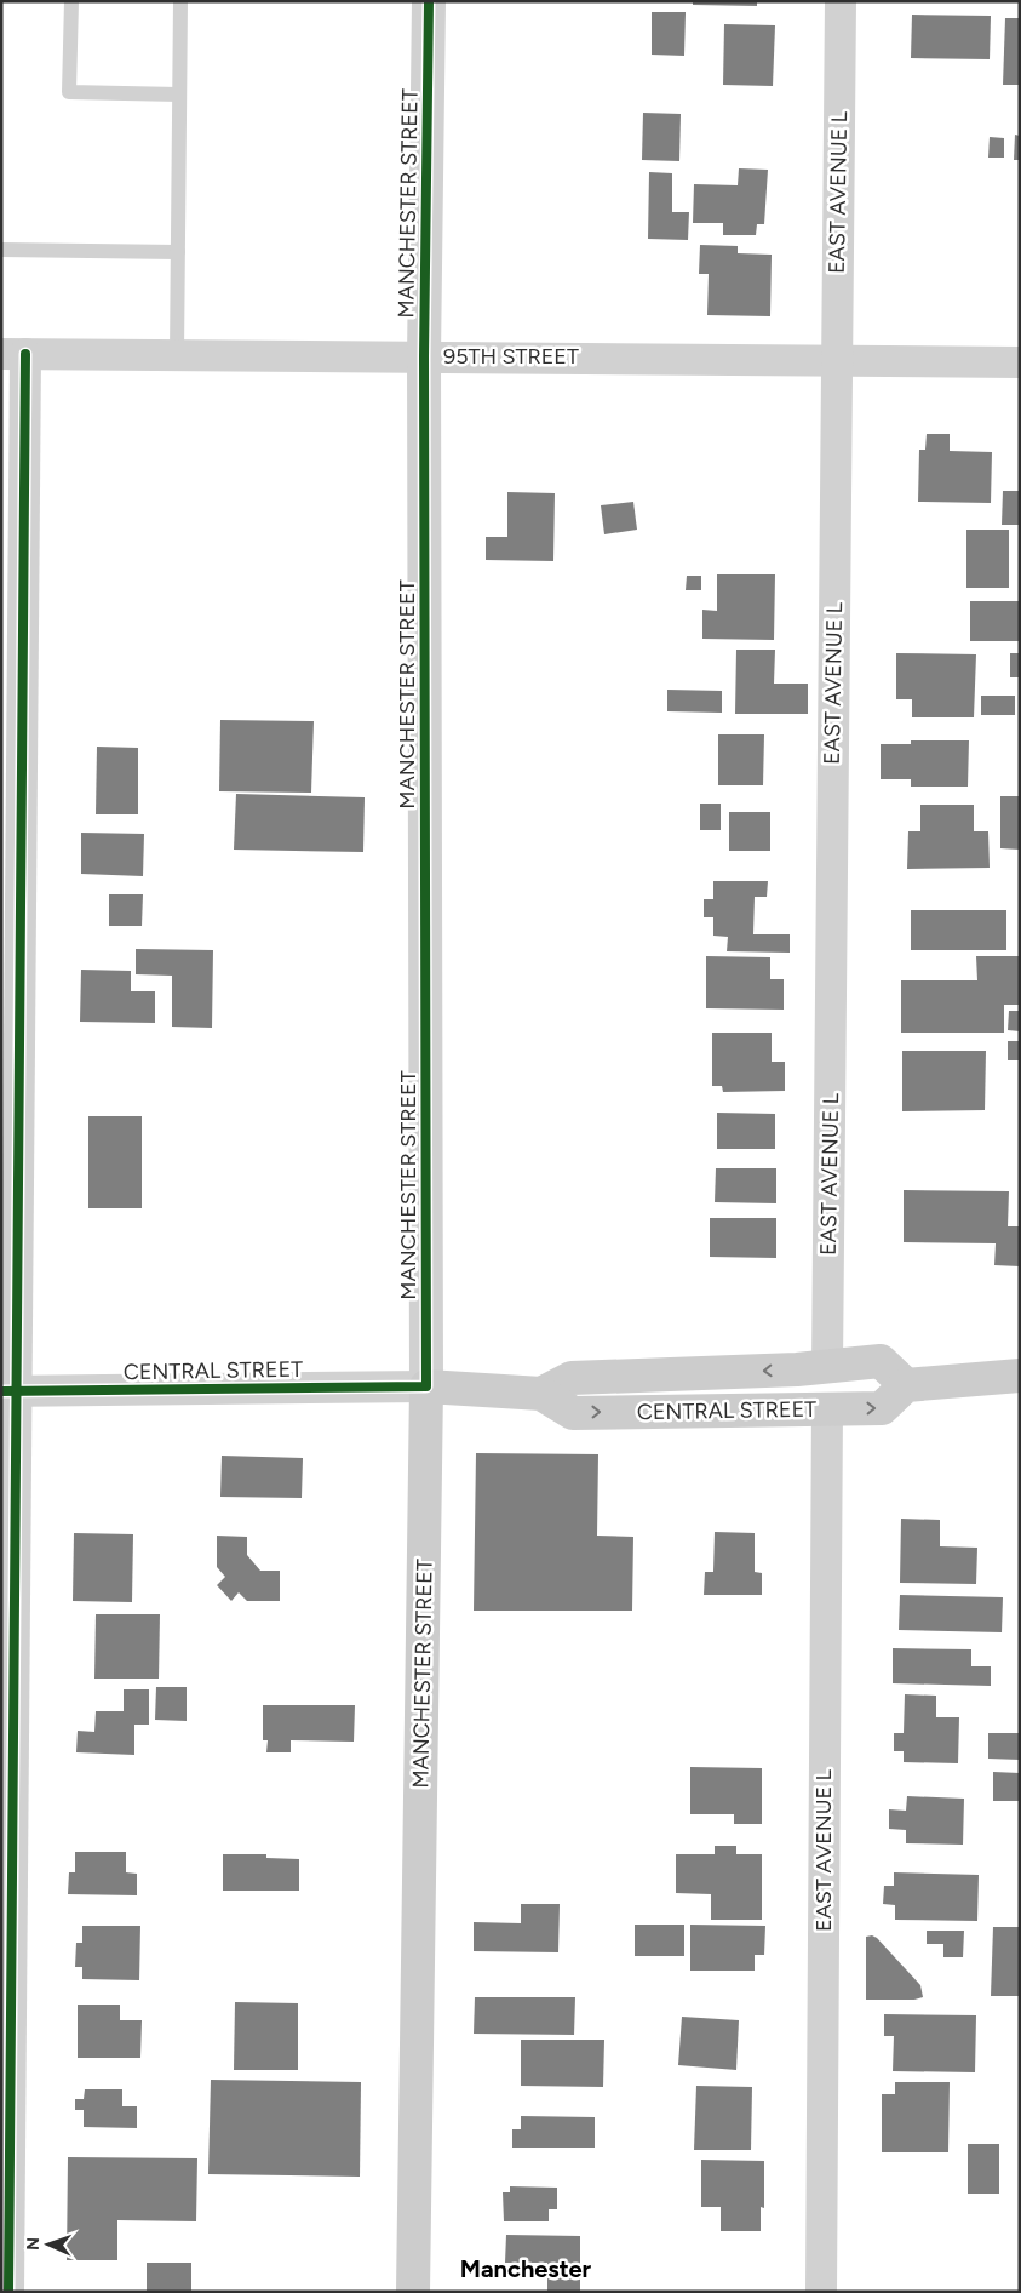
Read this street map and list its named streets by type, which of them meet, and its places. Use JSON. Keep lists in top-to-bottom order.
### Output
{
  "streets": {
    "main road": ["MANCHESTER STREET", "CENTRAL STREET"],
    "street": ["EAST AVENUE L", "95TH STREET"]
  },
  "crossings": [
    ["EAST AVENUE L", "95TH STREET"],
    ["EAST AVENUE L", "CENTRAL STREET"],
    ["MANCHESTER STREET", "95TH STREET"],
    ["MANCHESTER STREET", "CENTRAL STREET"]
  ],
  "districts": ["Manchester"],
  "north": "left"
}
